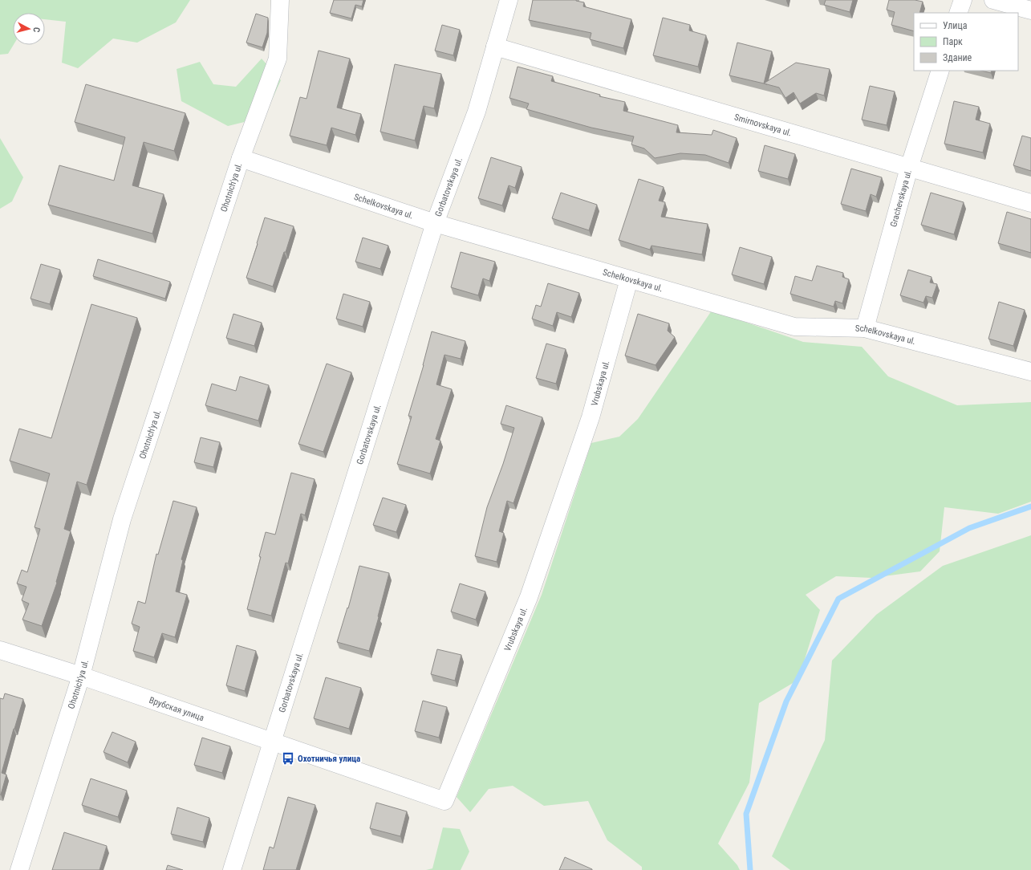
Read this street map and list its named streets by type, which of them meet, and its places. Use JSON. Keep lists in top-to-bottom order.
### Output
{
  "streets": {
    "street": [
      "Smirnovskaya ul.",
      "Ohotnich'ya ul.",
      "Gorbatovskaya ul.",
      "Grachevskaya ul.",
      "Schelkovskaya ul.",
      "Vrubskaya ul.",
      "Врубская улица"
    ]
  },
  "crossings": [
    ["Smirnovskaya ul.", "Gorbatovskaya ul."],
    ["Smirnovskaya ul.", "Grachevskaya ul."],
    ["Ohotnich'ya ul.", "Schelkovskaya ul."],
    ["Ohotnich'ya ul.", "Врубская улица"],
    ["Gorbatovskaya ul.", "Schelkovskaya ul."],
    ["Gorbatovskaya ul.", "Vrubskaya ul."],
    ["Gorbatovskaya ul.", "Врубская улица"],
    ["Grachevskaya ul.", "Schelkovskaya ul."],
    ["Schelkovskaya ul.", "Vrubskaya ul."],
    ["Vrubskaya ul.", "Врубская улица"]
  ],
  "places": {
    "bus stop": ["Охотничья улица"]
  },
  "legend": ["Улица", "Парк", "Здание"],
  "north": "right"
}
